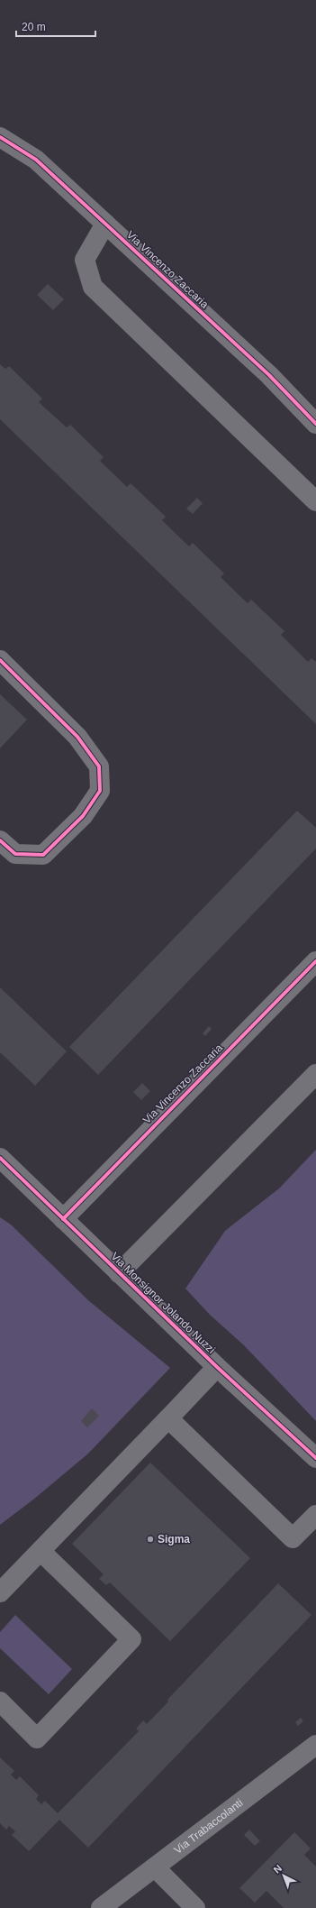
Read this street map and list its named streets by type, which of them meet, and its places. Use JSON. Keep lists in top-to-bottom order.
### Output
{
  "streets": {
    "street": ["Via Vincenzo Zaccaria", "Via Monsignor Jolando Nuzzi", "Via Trabaccolanti"]
  },
  "crossings": [
    ["Via Vincenzo Zaccaria", "Via Monsignor Jolando Nuzzi"]
  ],
  "places": ["Sigma"],
  "scale_bar": "20 m",
  "north": "top left"
}
